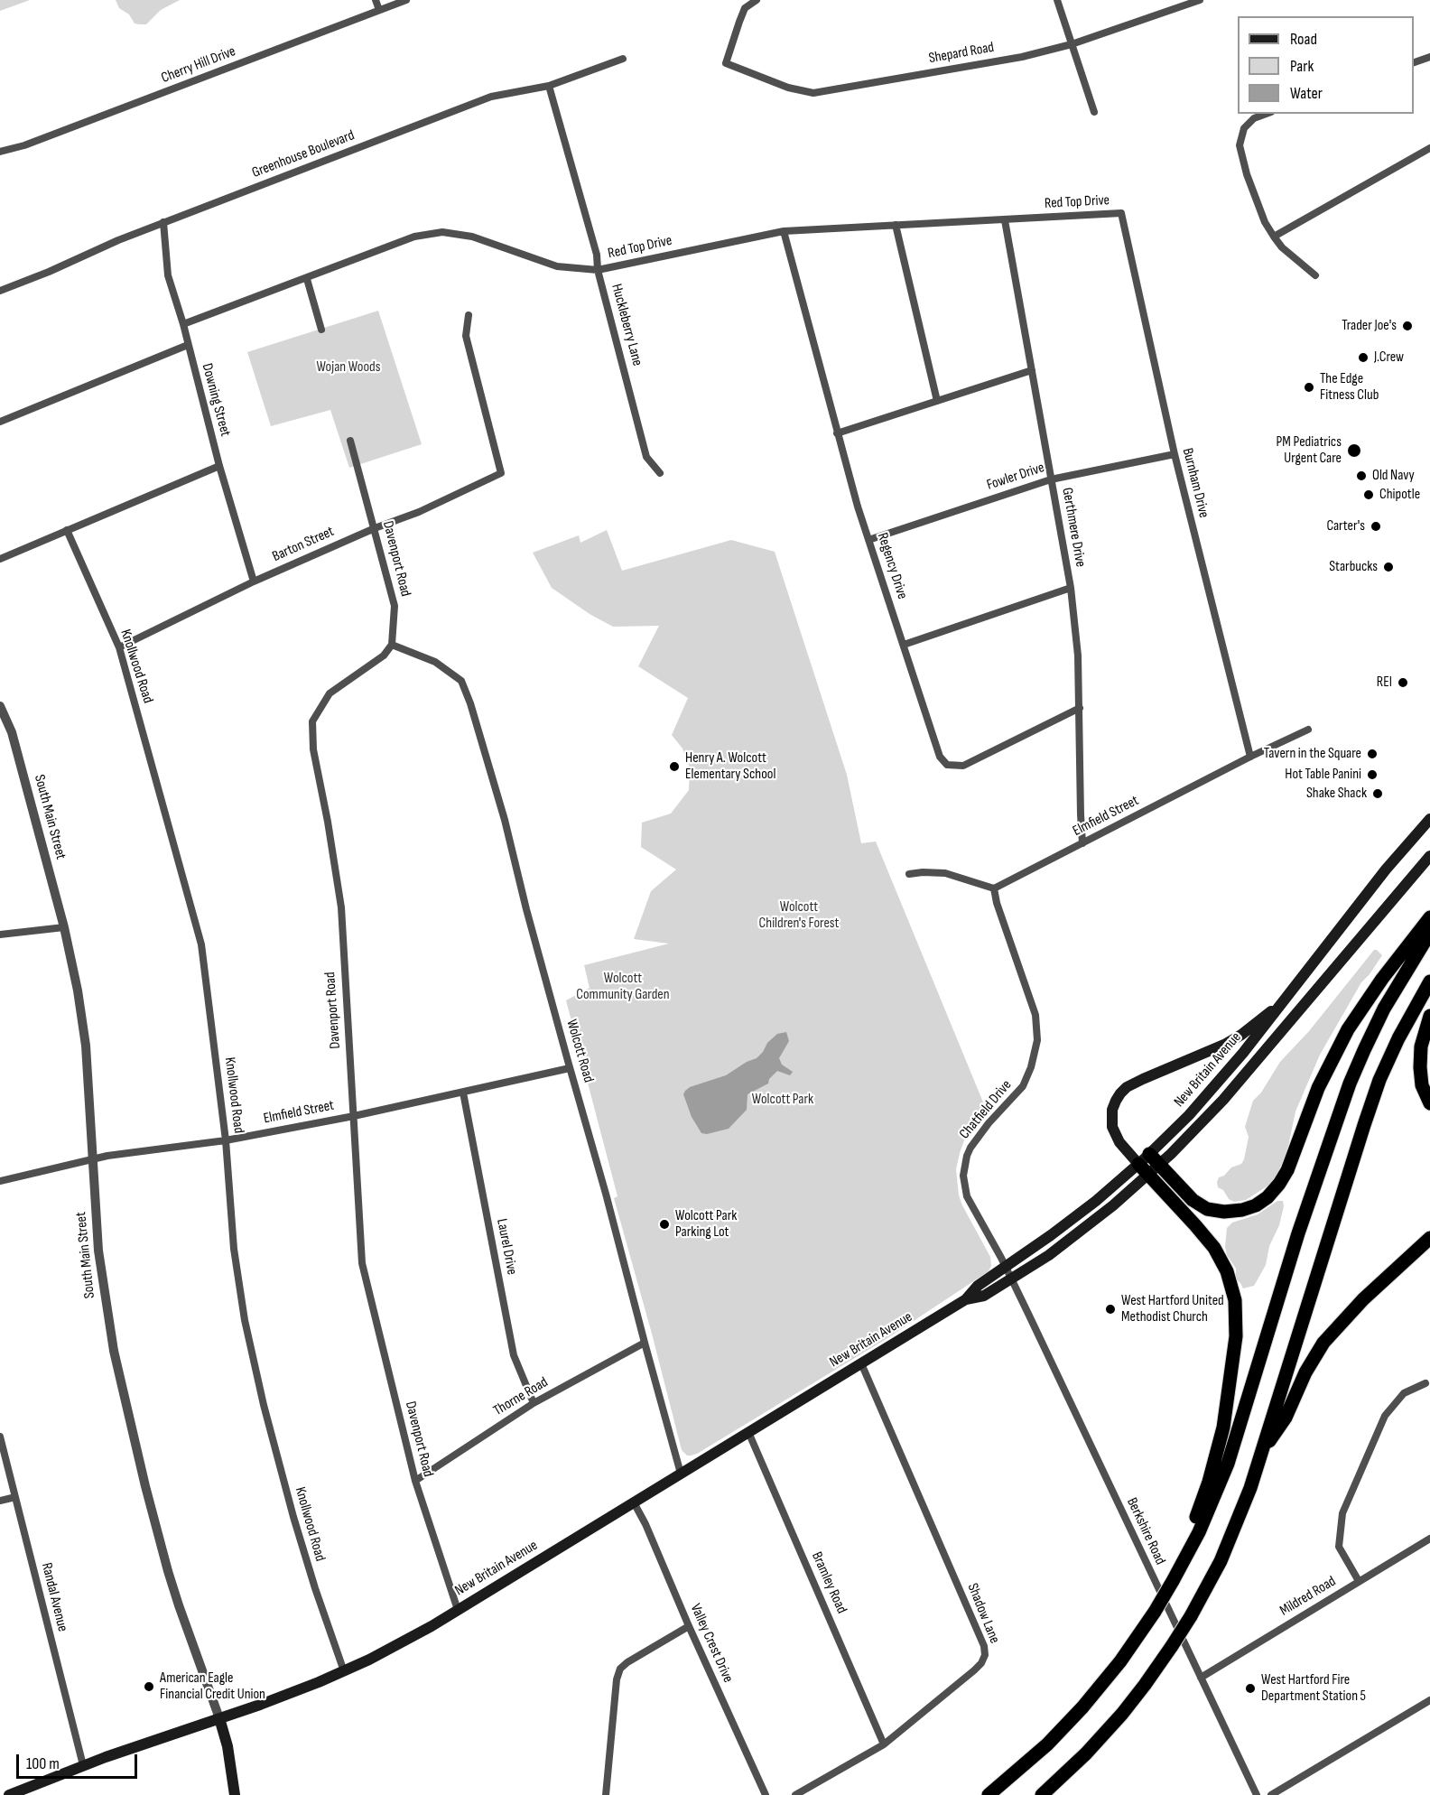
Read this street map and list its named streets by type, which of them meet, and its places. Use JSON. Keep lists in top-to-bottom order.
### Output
{
  "streets": {
    "main road": ["South Main Street", "New Britain Avenue"],
    "street": [
      "Shepard Road",
      "Cherry Hill Drive",
      "Greenhouse Boulevard",
      "Red Top Drive",
      "Huckleberry Lane",
      "Downing Street",
      "Fowler Drive",
      "Burnham Drive",
      "Gerthmere Drive",
      "Barton Street",
      "Davenport Road",
      "Regency Drive",
      "Knollwood Road",
      "Elmfield Street",
      "Wolcott Road",
      "Chatfield Drive",
      "Laurel Drive",
      "Thorne Road",
      "Berkshire Road",
      "Bramley Road",
      "Mildred Road",
      "Randal Avenue",
      "Shadow Lane",
      "Valley Crest Drive"
    ]
  },
  "crossings": [
    ["Greenhouse Boulevard", "Huckleberry Lane"],
    ["Greenhouse Boulevard", "Downing Street"],
    ["Red Top Drive", "Huckleberry Lane"],
    ["Red Top Drive", "Downing Street"],
    ["Red Top Drive", "Burnham Drive"],
    ["Red Top Drive", "Gerthmere Drive"],
    ["Red Top Drive", "Regency Drive"],
    ["Downing Street", "Barton Street"],
    ["Fowler Drive", "Burnham Drive"],
    ["Fowler Drive", "Gerthmere Drive"],
    ["Fowler Drive", "Regency Drive"],
    ["Burnham Drive", "Elmfield Street"],
    ["Gerthmere Drive", "Regency Drive"],
    ["Gerthmere Drive", "Elmfield Street"],
    ["Barton Street", "Davenport Road"],
    ["Barton Street", "Knollwood Road"],
    ["Davenport Road", "Elmfield Street"],
    ["Davenport Road", "Wolcott Road"],
    ["Davenport Road", "New Britain Avenue"],
    ["Davenport Road", "Thorne Road"],
    ["Knollwood Road", "Elmfield Street"],
    ["Knollwood Road", "New Britain Avenue"],
    ["Elmfield Street", "South Main Street"],
    ["Elmfield Street", "Wolcott Road"],
    ["Elmfield Street", "Chatfield Drive"],
    ["Elmfield Street", "Laurel Drive"],
    ["South Main Street", "New Britain Avenue"],
    ["Wolcott Road", "New Britain Avenue"],
    ["Wolcott Road", "Thorne Road"],
    ["New Britain Avenue", "Chatfield Drive"],
    ["New Britain Avenue", "Berkshire Road"],
    ["New Britain Avenue", "Bramley Road"],
    ["New Britain Avenue", "Randal Avenue"],
    ["New Britain Avenue", "Shadow Lane"],
    ["New Britain Avenue", "Valley Crest Drive"],
    ["Chatfield Drive", "Berkshire Road"],
    ["Laurel Drive", "Thorne Road"],
    ["Berkshire Road", "Mildred Road"],
    ["Bramley Road", "Shadow Lane"]
  ],
  "parks": [
    "Wojan Woods",
    "Wolcott Children's Forest",
    "Wolcott Community Garden",
    "Wolcott Park"
  ],
  "places": [
    "Trader Joe's",
    "J.Crew",
    "The Edge Fitness Club",
    "PM Pediatrics Urgent Care",
    "Old Navy",
    "Chipotle",
    "Carter's",
    "Starbucks",
    "REI",
    "Tavern in the Square",
    "Henry A. Wolcott Elementary School",
    "Hot Table Panini",
    "Shake Shack",
    "Wolcott Park Parking Lot",
    "West Hartford United Methodist Church",
    "American Eagle Financial Credit Union",
    "West Hartford Fire Department Station 5"
  ],
  "legend": ["Road", "Park", "Water"],
  "scale_bar": "100 m"
}
